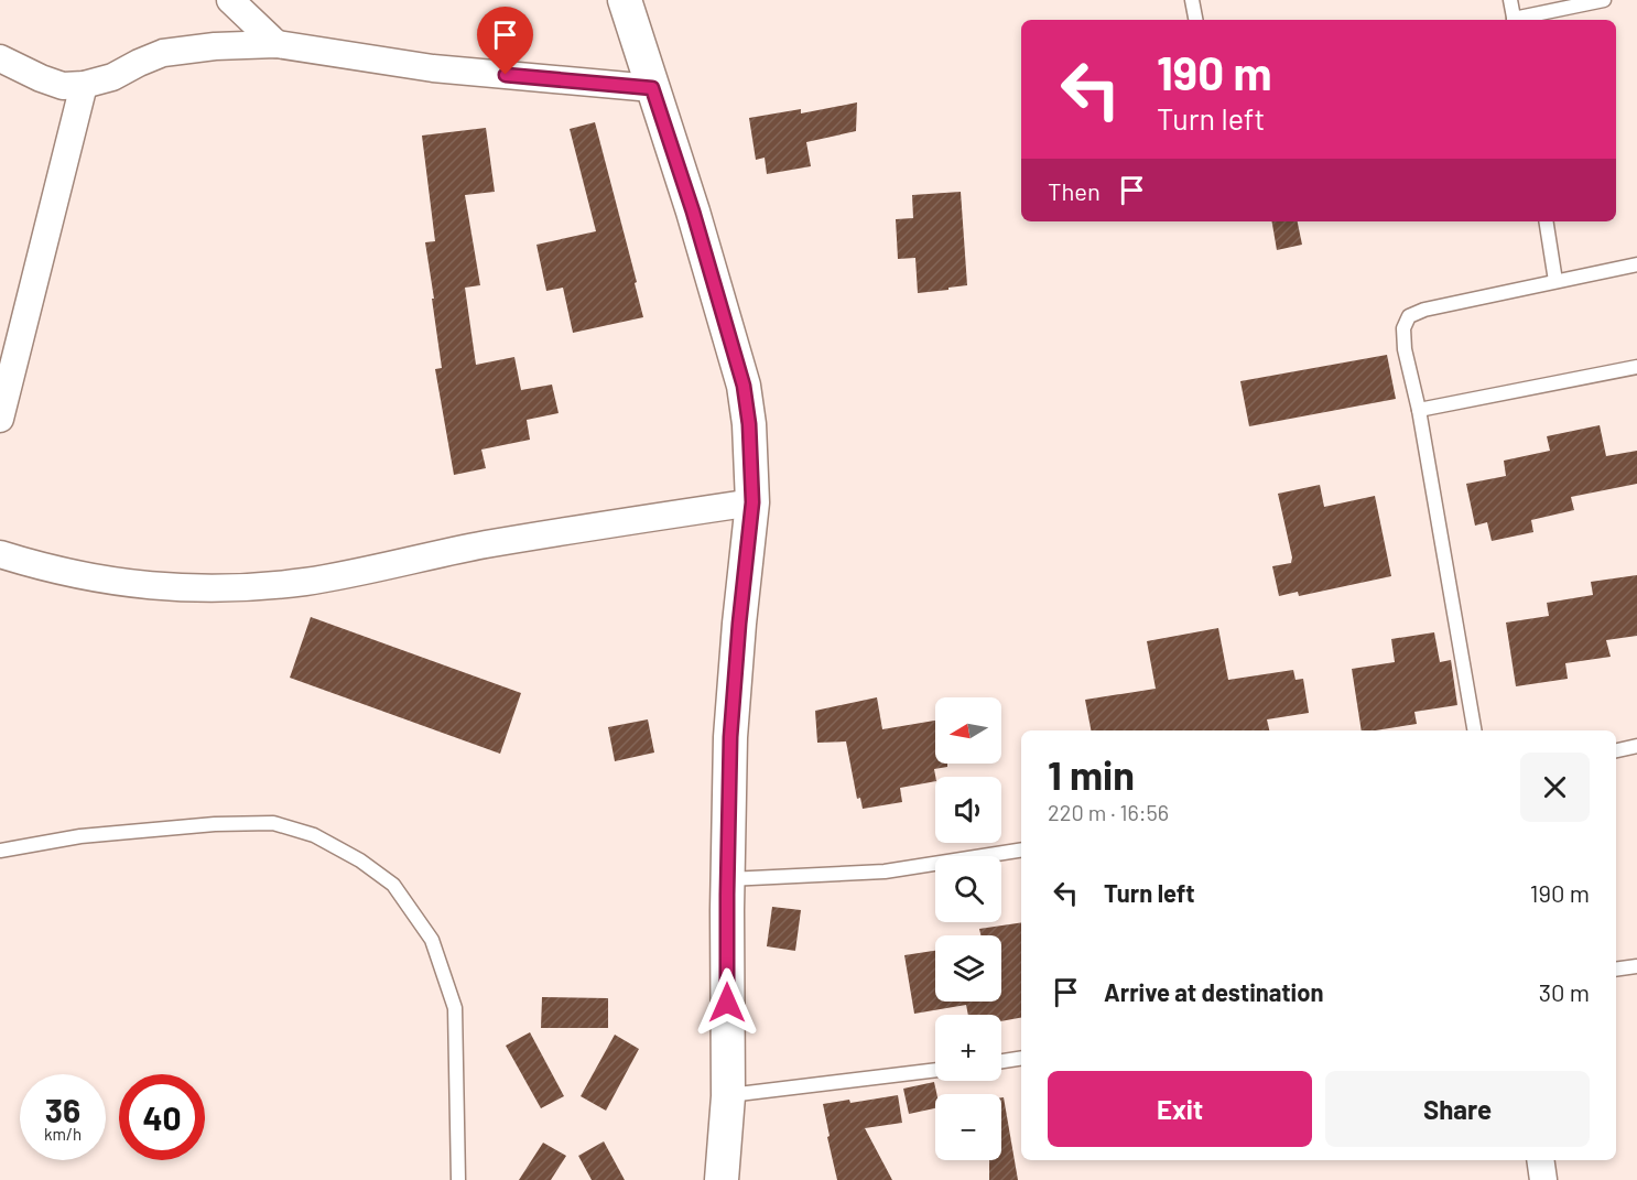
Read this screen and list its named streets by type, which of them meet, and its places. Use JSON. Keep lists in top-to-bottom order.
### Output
{
  "north": "left",
  "page": {
    "turn": ["190 m", "Turn left"],
    "then": "Then",
    "map_buttons": ["+", "−"],
    "heading": ["1 min", "220 m · 16:56"],
    "list": [
      {
        "name": "Turn left",
        "value": "190 m"
      },
      {
        "name": "Arrive at destination",
        "value": "30 m"
      }
    ],
    "buttons": ["Exit", "Share"],
    "speed": "36 km/h",
    "limit": "40"
  }
}
